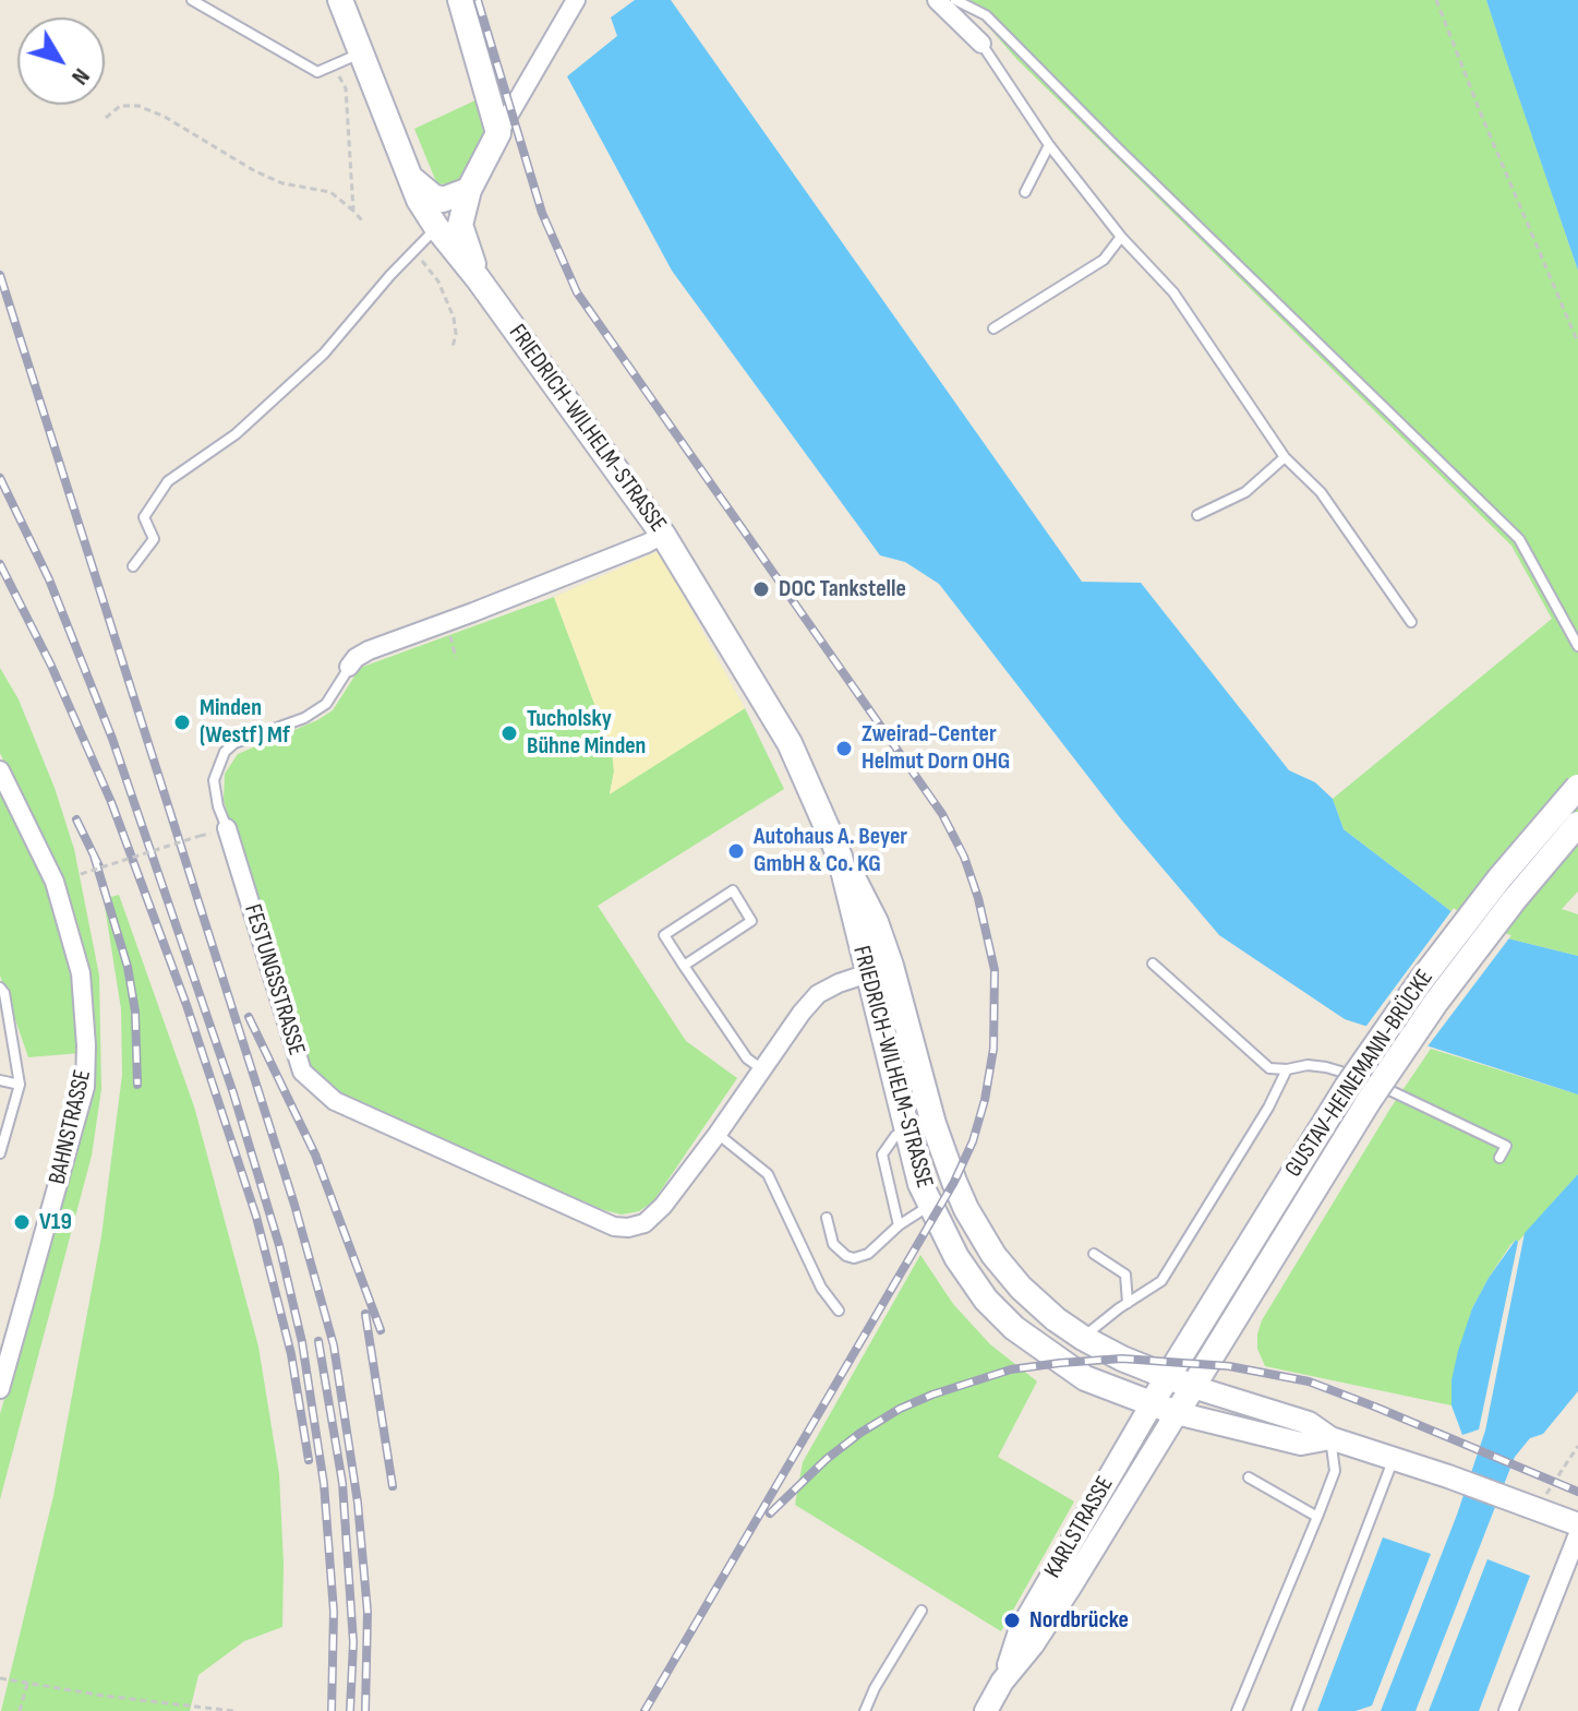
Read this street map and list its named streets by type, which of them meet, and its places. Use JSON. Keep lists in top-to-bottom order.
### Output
{
  "streets": {
    "main road": ["FRIEDRICH-WILHELM-STRASSE", "GUSTAV-HEINEMANN-BRÜCKE", "KARLSTRASSE"],
    "street": ["FESTUNGSSTRASSE", "BAHNSTRASSE"]
  },
  "crossings": [
    ["FRIEDRICH-WILHELM-STRASSE", "FESTUNGSSTRASSE"],
    ["FRIEDRICH-WILHELM-STRASSE", "GUSTAV-HEINEMANN-BRÜCKE"],
    ["FRIEDRICH-WILHELM-STRASSE", "KARLSTRASSE"],
    ["GUSTAV-HEINEMANN-BRÜCKE", "KARLSTRASSE"]
  ],
  "places": [
    "DOC Tankstelle",
    "Minden (Westf) Mf",
    "Tucholsky Bühne Minden",
    "Zweirad-Center Helmut Dorn OHG",
    "Autohaus A. Beyer GmbH & Co. KG",
    "V19",
    "Nordbrücke"
  ],
  "north": "bottom right"
}
